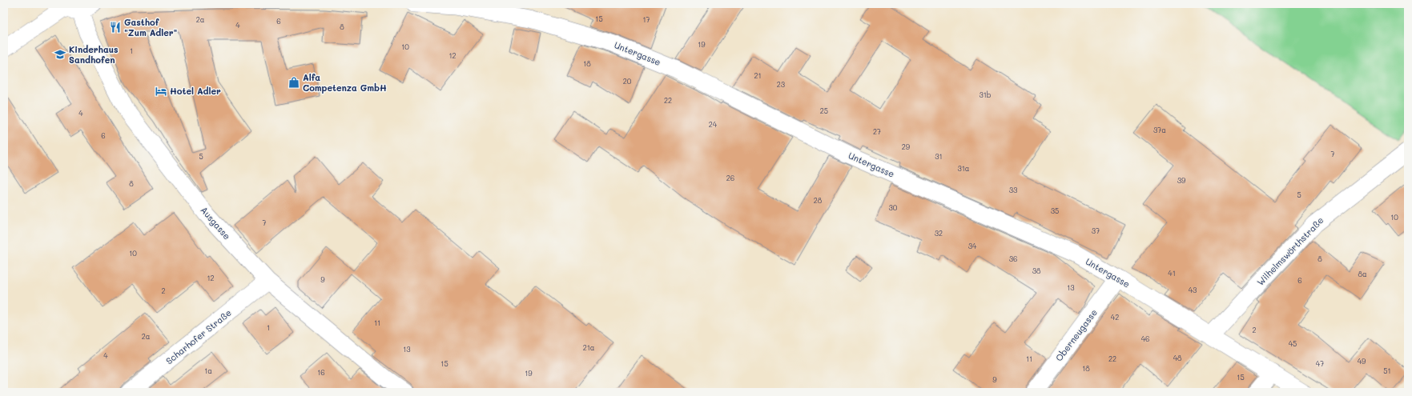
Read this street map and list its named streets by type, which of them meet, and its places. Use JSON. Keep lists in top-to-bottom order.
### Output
{
  "streets": {
    "street": [
      "Untergasse",
      "Ausgasse",
      "Wilhelmswörthstraße",
      "Oberneugasse",
      "Scharhofer Straße"
    ]
  },
  "crossings": [
    ["Untergasse", "Wilhelmswörthstraße"],
    ["Untergasse", "Oberneugasse"],
    ["Ausgasse", "Scharhofer Straße"]
  ],
  "places": {
    "restaurant": ["Gasthof \"Zum Adler\""],
    "school or university": ["Kinderhaus Sandhofen"],
    "shop": ["Alfa Competenza GmbH"],
    "hotel": ["Hotel Adler"]
  },
  "house_numbers": [
    "15",
    "2a",
    "17",
    "6",
    "4",
    "8",
    "19",
    "10",
    "1",
    "12",
    "18",
    "21",
    "20",
    "23",
    "31b",
    "22",
    "25",
    "4",
    "24",
    "37a",
    "27",
    "6",
    "29",
    "7",
    "5",
    "31",
    "31a",
    "26",
    "39",
    "8",
    "33",
    "5",
    "28",
    "30",
    "35",
    "10",
    "7",
    "37",
    "32",
    "34",
    "10",
    "36",
    "8",
    "38",
    "41",
    "8a",
    "12",
    "9",
    "6",
    "13",
    "43",
    "2",
    "42",
    "11",
    "1",
    "2",
    "2a",
    "46",
    "45",
    "21a",
    "13",
    "4",
    "48",
    "11",
    "22",
    "49",
    "15",
    "47",
    "18",
    "1a",
    "51",
    "16",
    "19",
    "15",
    "9"
  ]
}
